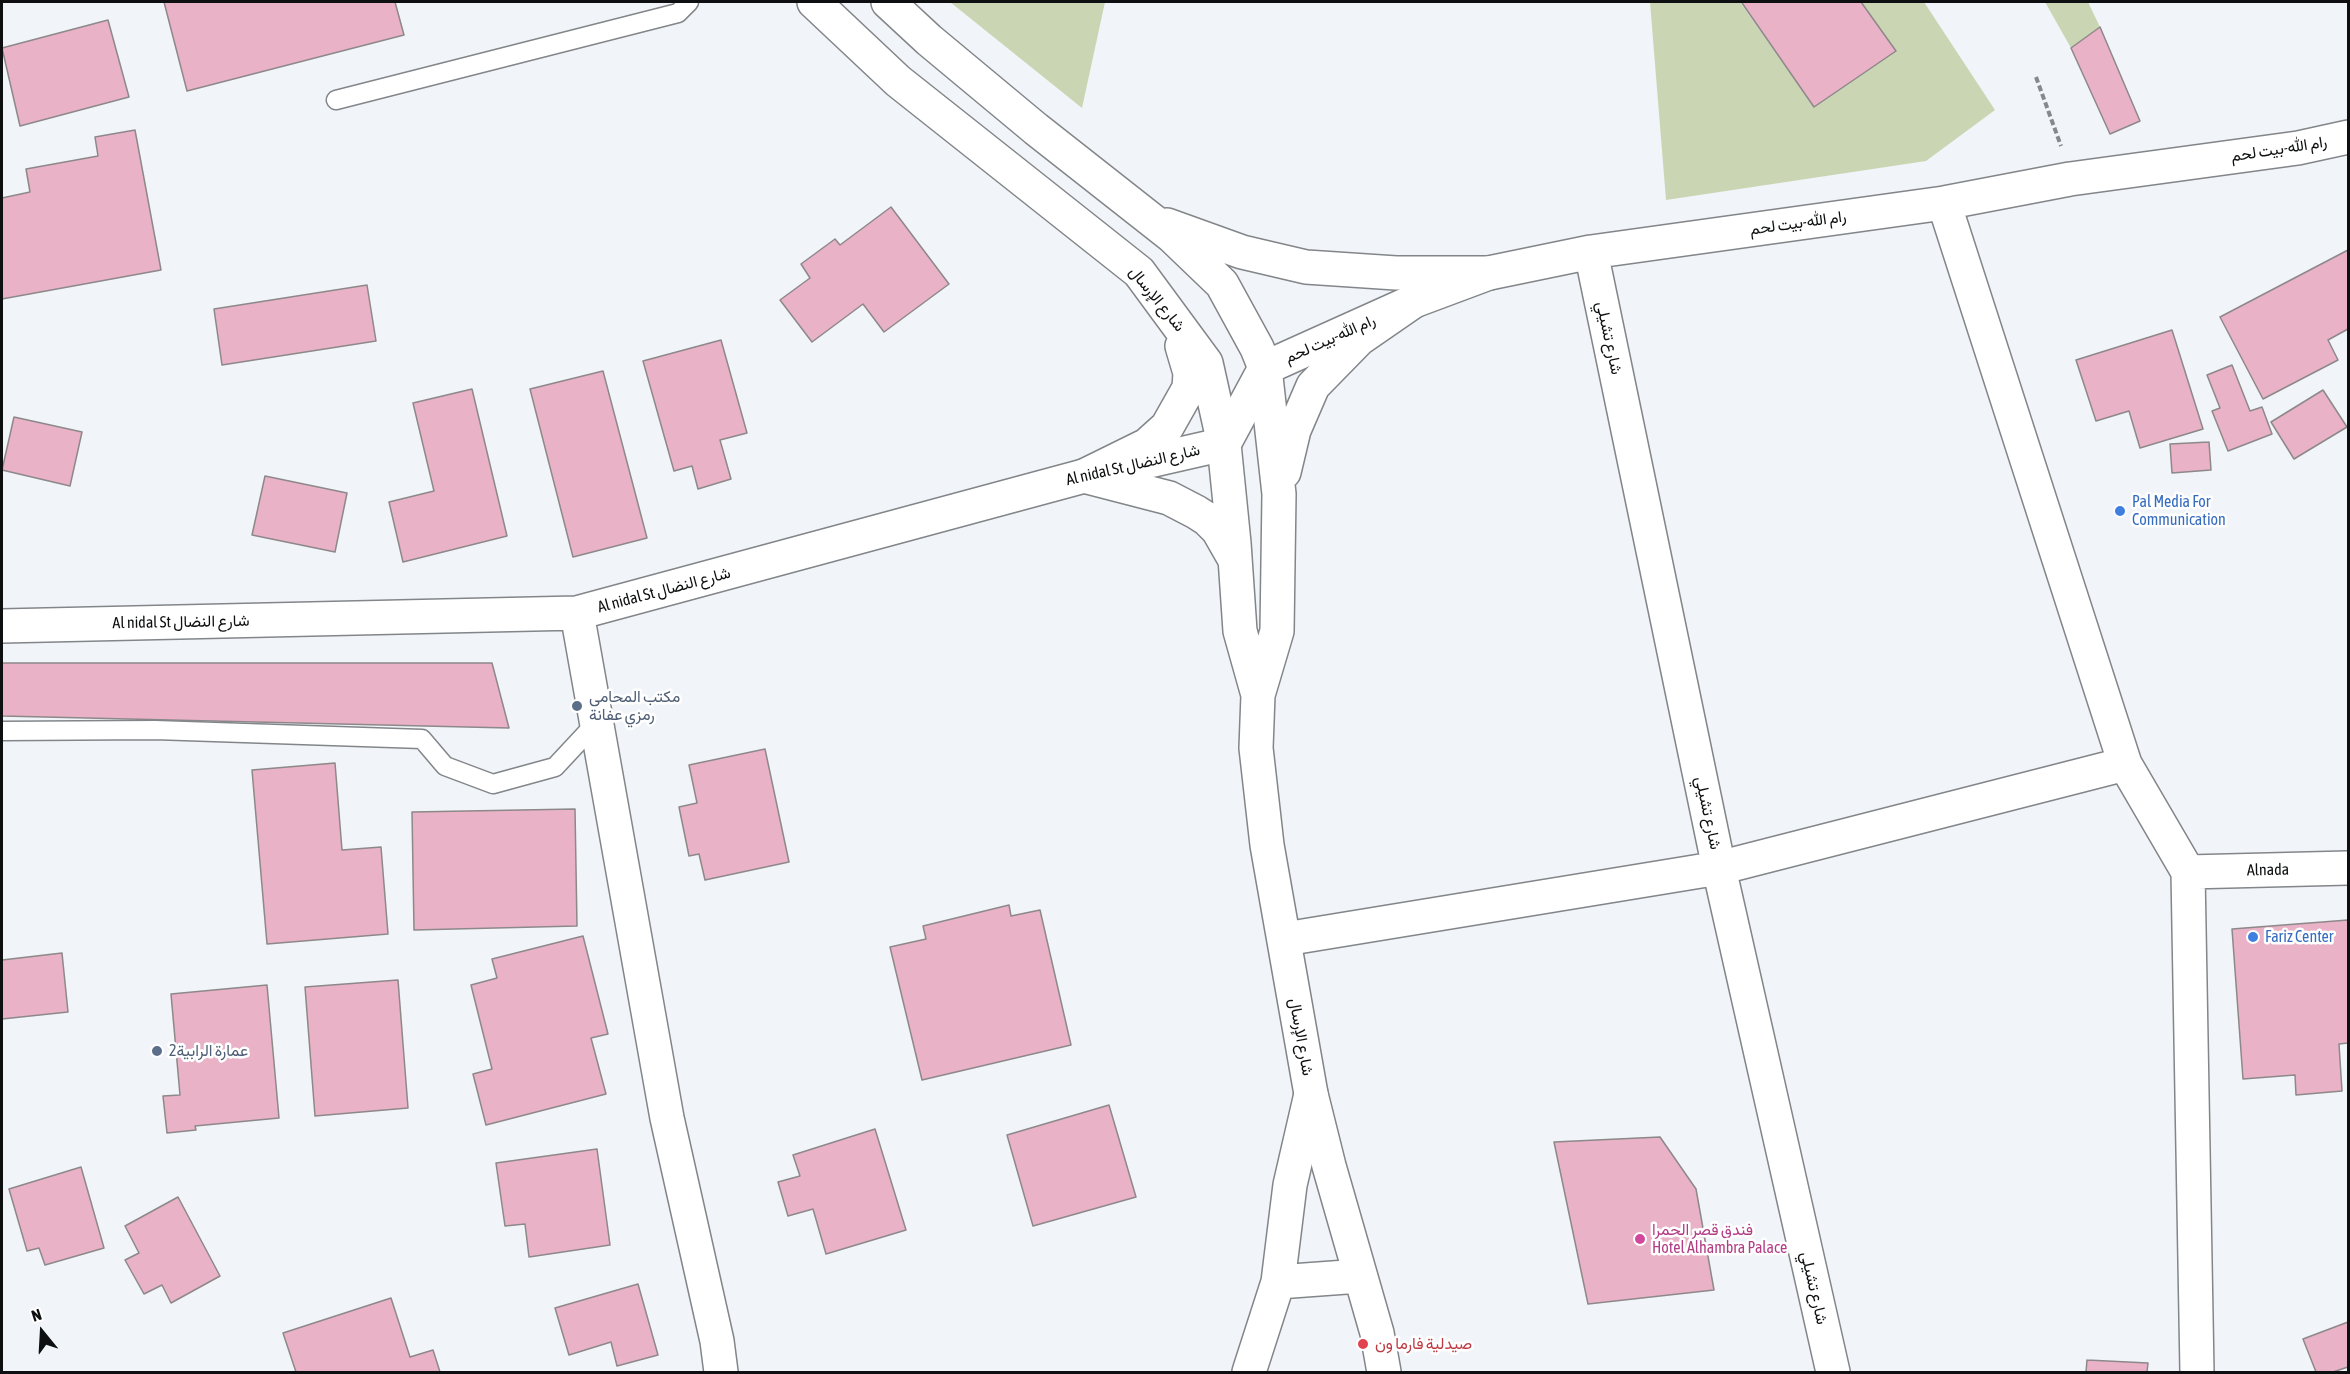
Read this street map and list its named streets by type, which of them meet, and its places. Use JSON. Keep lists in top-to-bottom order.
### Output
{
  "streets": {
    "street": [
      "رام الله-بيت لحم",
      "شارع الإرسال",
      "شارع تشيلي",
      "Al nidal St شارع النضال",
      "Alnada"
    ]
  },
  "crossings": [
    ["رام الله-بيت لحم", "شارع الإرسال"],
    ["رام الله-بيت لحم", "شارع تشيلي"],
    ["رام الله-بيت لحم", "Al nidal St شارع النضال"],
    ["شارع الإرسال", "Al nidal St شارع النضال"]
  ],
  "places": [
    "Pal Media For Communication",
    "مكتب المحامي رمزي عفانة",
    "Fariz Center",
    "عمارة الرابية2",
    "فندق قصر الحمرا Hotel Alhambra Palace",
    "صيدلية فارما ون"
  ],
  "north": "top"
}
